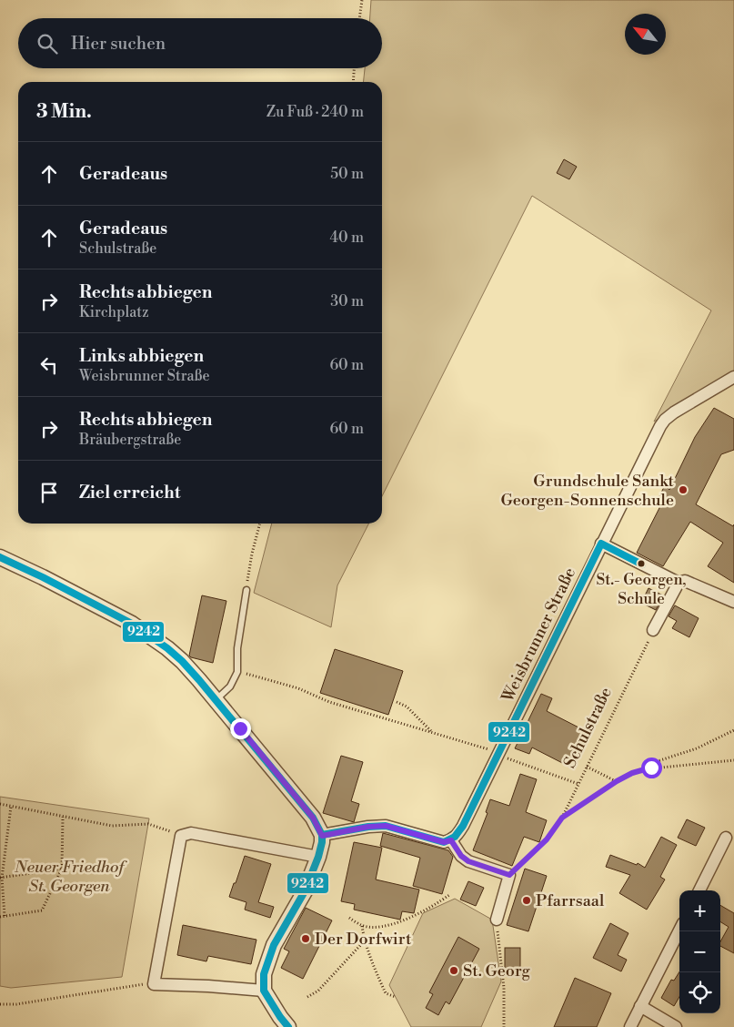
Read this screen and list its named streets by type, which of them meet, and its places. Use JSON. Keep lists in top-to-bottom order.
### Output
{
  "streets": {
    "street": ["Weisbrunner Straße"],
    "path": ["Schulstraße"]
  },
  "parks": ["Neuer Friedhof St. Georgen"],
  "places": [
    "Grundschule Sankt Georgen-Sonnenschule",
    "St.- Georgen, Schule",
    "Pfarrsaal",
    "Der Dorfwirt",
    "St. Georg"
  ],
  "lines": ["transit line 9242"],
  "north": "top left",
  "page": {
    "search": "Hier suchen",
    "heading": ["3 Min.", "Zu Fuß · 240 m"],
    "list": [
      ["Geradeaus", "50 m"],
      ["Geradeaus", "Schulstraße", "40 m"],
      ["Rechts abbiegen", "Kirchplatz", "30 m"],
      ["Links abbiegen", "Weisbrunner Straße", "60 m"],
      ["Rechts abbiegen", "Bräubergstraße", "60 m"],
      "Ziel erreicht"
    ],
    "map_buttons": ["+", "−"]
  }
}
